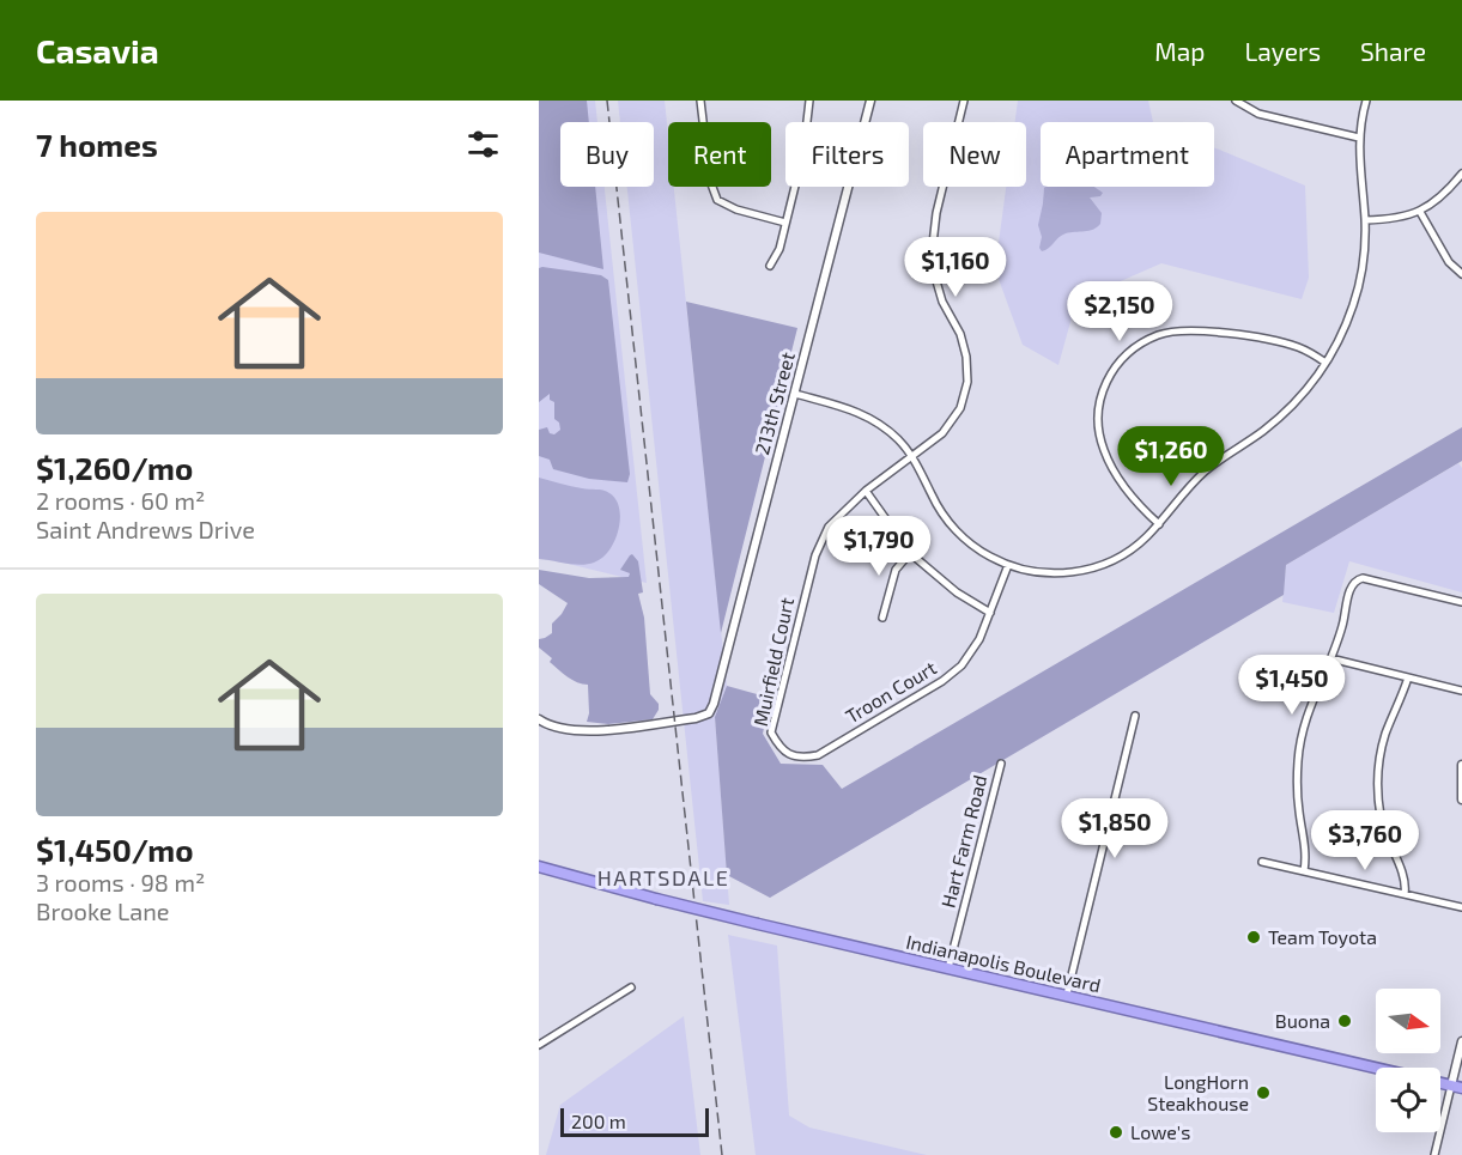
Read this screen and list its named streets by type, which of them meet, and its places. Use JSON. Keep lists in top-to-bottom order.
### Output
{
  "streets": {
    "highway": ["Indianapolis Boulevard"],
    "street": [
      "213th Street",
      "Muirfield Court",
      "Troon Court",
      "Hart Farm Road"
    ]
  },
  "crossings": [
    ["Muirfield Court", "Troon Court"],
    ["Hart Farm Road", "Indianapolis Boulevard"]
  ],
  "districts": ["HARTSDALE"],
  "places": [
    "Team Toyota",
    "Buona",
    "LongHorn Steakhouse",
    "Lowe's"
  ],
  "scale_bar": "200 m",
  "north": "right",
  "page": {
    "header": "Casavia",
    "nav": ["Map", "Layers", "Share"],
    "heading": "7 homes",
    "chip": [
      "Buy",
      "Rent",
      "Filters",
      "New",
      "Apartment"
    ],
    "list": [
      {
        "name": "$1,260/mo",
        "note": "2 rooms · 60 m² · Saint Andrews Drive"
      },
      {
        "name": "$1,450/mo",
        "note": "3 rooms · 98 m² · Brooke Lane"
      }
    ],
    "price": [
      "$1,160",
      "$2,150",
      "$1,260",
      "$1,790",
      "$1,450",
      "$1,850",
      "$3,760"
    ],
    "scale": "200 m"
  }
}
